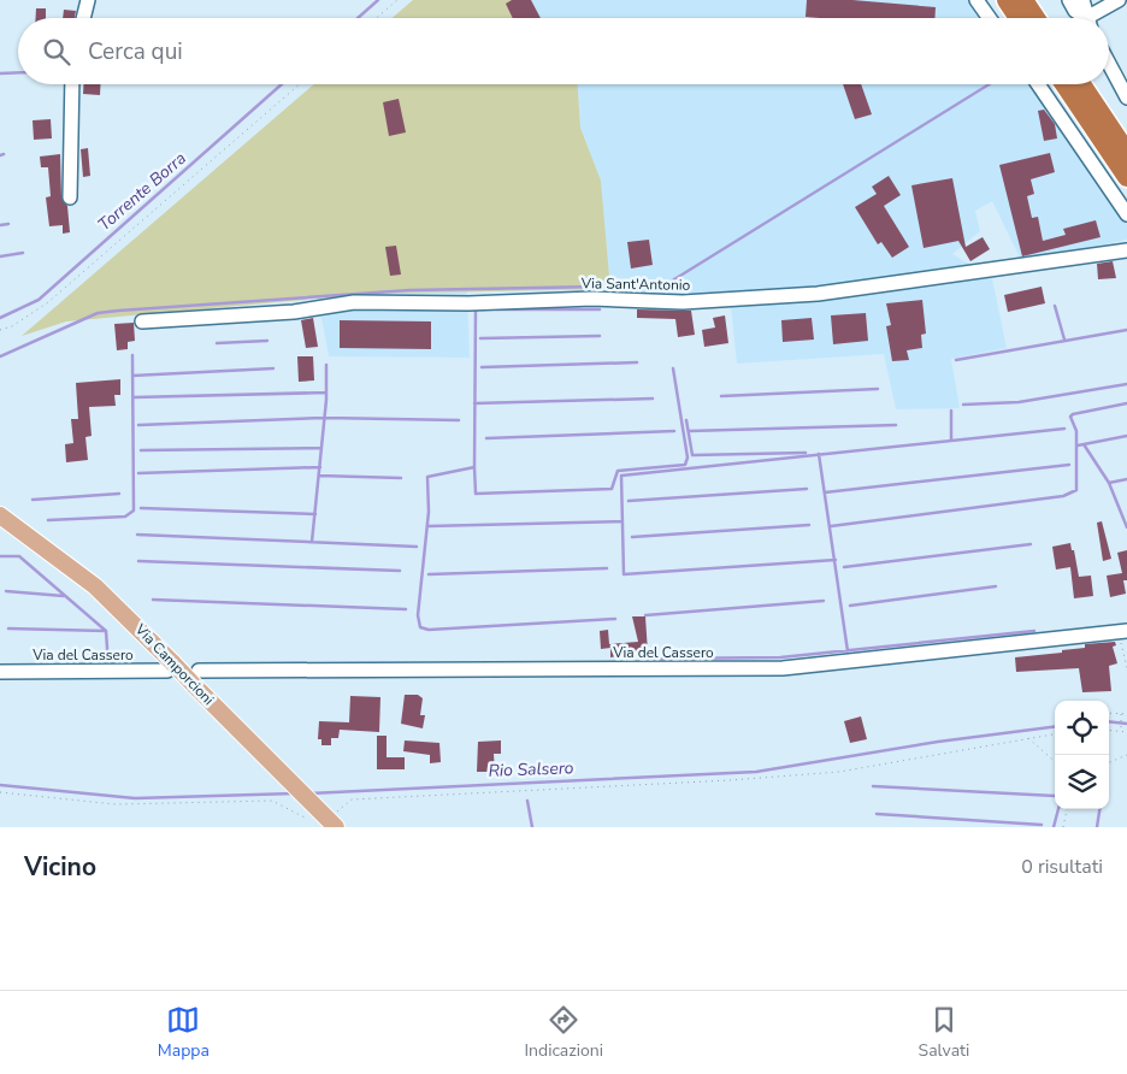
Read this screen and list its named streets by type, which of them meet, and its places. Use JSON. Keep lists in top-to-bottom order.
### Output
{
  "streets": {
    "main road": ["Via Camporcioni"],
    "street": ["Via Sant'Antonio", "Via del Cassero"]
  },
  "crossings": [
    ["Via del Cassero", "Via Camporcioni"]
  ],
  "water": ["Torrente Borra", "Rio Salsero"],
  "page": {
    "search": "Cerca qui",
    "heading": ["Vicino", "0 risultati"],
    "nav": ["Mappa", "Indicazioni", "Salvati"]
  }
}
